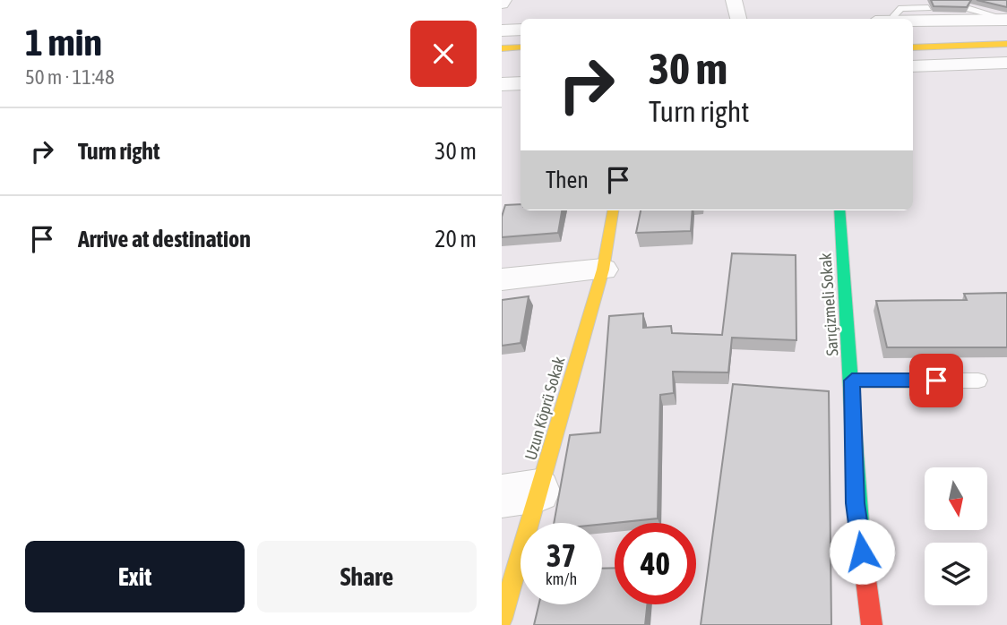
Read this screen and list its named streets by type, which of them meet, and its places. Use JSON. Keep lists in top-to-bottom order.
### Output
{
  "streets": {
    "main road": ["Sarıçizmeli Sokak", "Uzun Köprü Sokak"]
  },
  "north": "bottom",
  "page": {
    "heading": ["1 min", "50 m · 11:48"],
    "turn": ["30 m", "Turn right"],
    "list": [
      {
        "name": "Turn right",
        "value": "30 m"
      },
      {
        "name": "Arrive at destination",
        "value": "20 m"
      }
    ],
    "then": "Then",
    "speed": "37 km/h",
    "limit": "40",
    "buttons": ["Exit", "Share"]
  }
}
